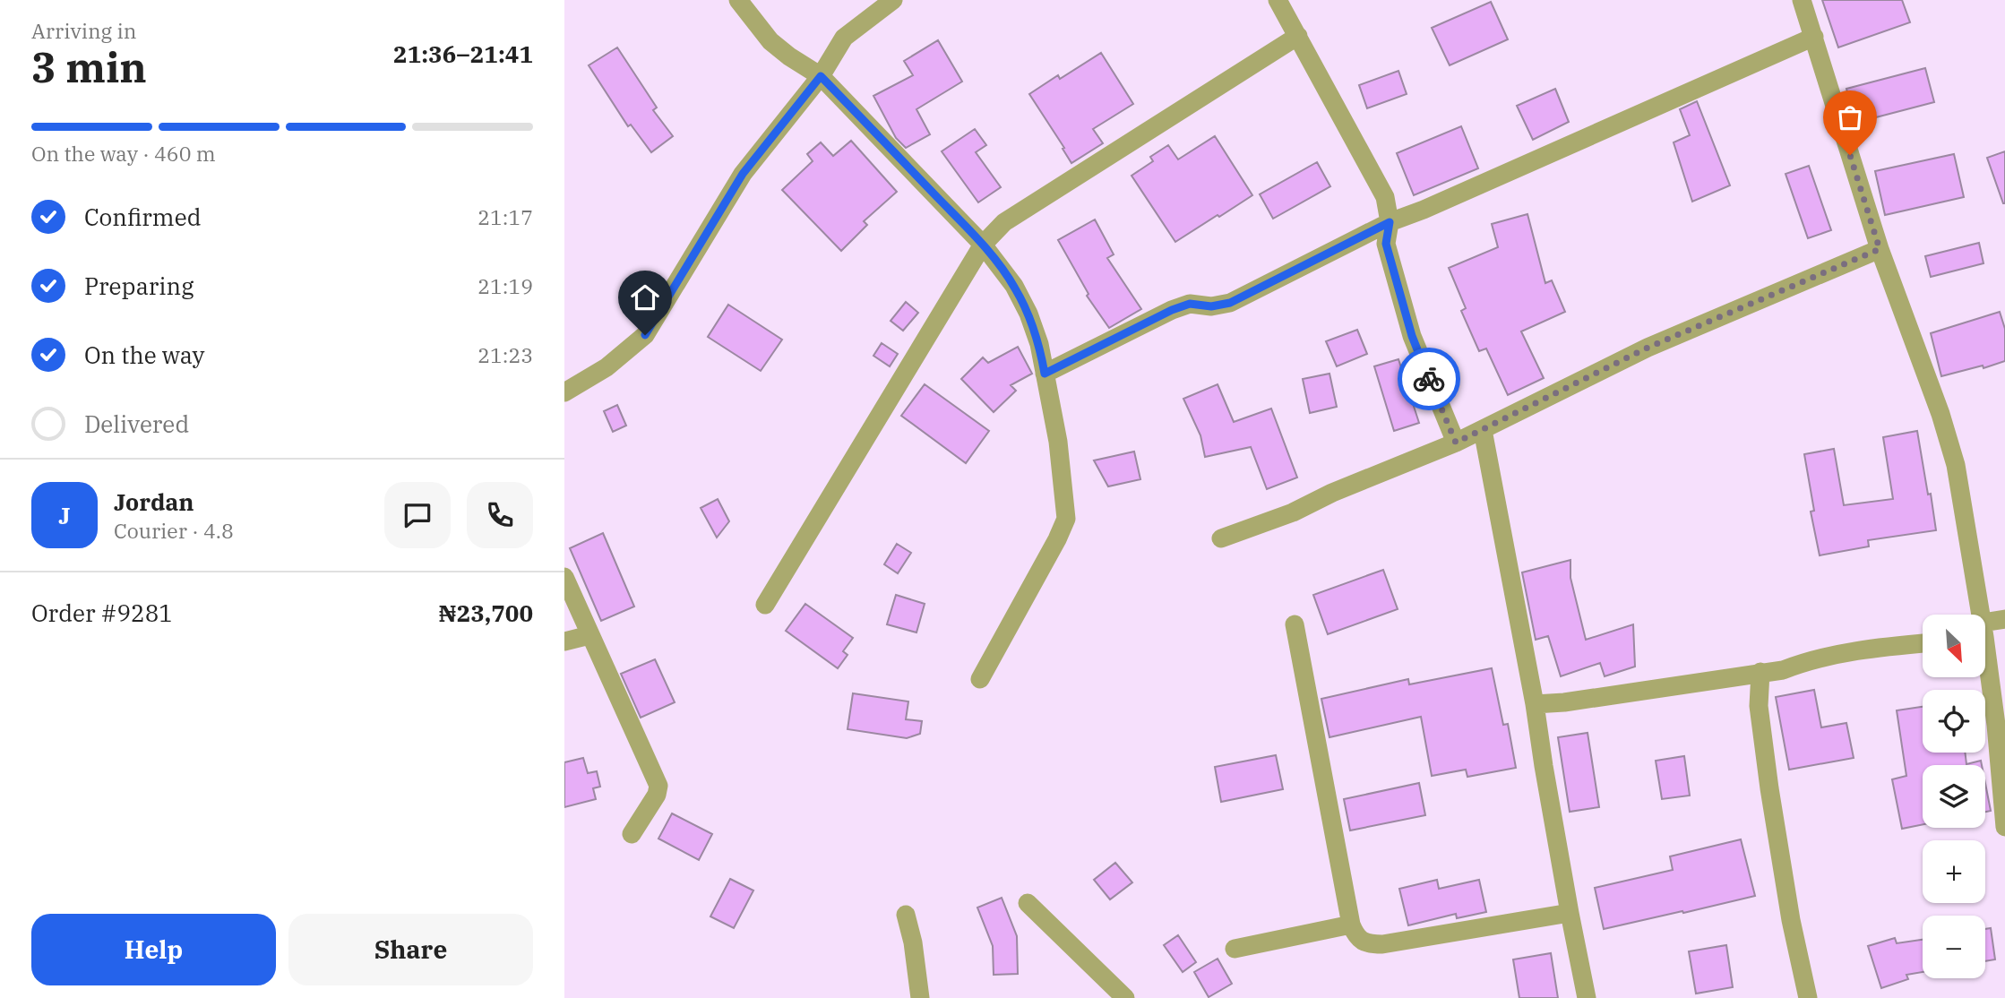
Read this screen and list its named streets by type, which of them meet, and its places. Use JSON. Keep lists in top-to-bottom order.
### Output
{
  "north": "bottom right",
  "page": {
    "heading": ["3 min", "Arriving in", "21:36–21:41"],
    "panel": [
      "Jordan",
      "Courier · 4.8",
      "Order #9281",
      "₦23,700"
    ],
    "bar": "On the way · 460 m",
    "list": [
      ["Confirmed", "21:17"],
      ["Preparing", "21:19"],
      ["On the way", "21:23"],
      "Delivered"
    ],
    "round": "J",
    "map_buttons": ["+", "−"],
    "buttons": ["Help", "Share"]
  }
}
